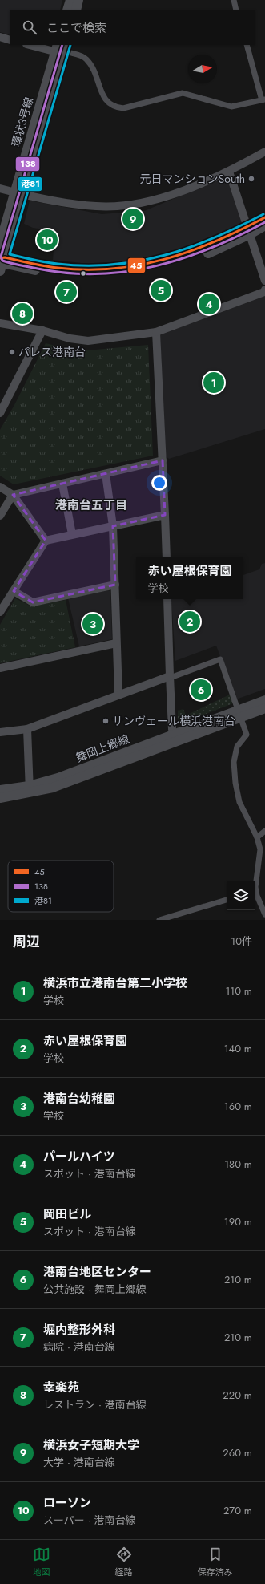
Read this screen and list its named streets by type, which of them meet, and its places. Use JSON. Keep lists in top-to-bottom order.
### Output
{
  "streets": {
    "street": ["環状3号線", "舞岡上郷線"]
  },
  "districts": ["港南台五丁目"],
  "places": ["元日マンションSouth", "パレス港南台", "サンヴェール横浜港南台"],
  "lines": ["transit line 138", "transit line 港81", "transit line 45"],
  "legend": ["45", "138", "港81"],
  "north": "right",
  "page": {
    "search": "ここで検索",
    "pins": [
      "9",
      "10",
      "5",
      "7",
      "4",
      "8",
      "1",
      "2",
      "3",
      "6"
    ],
    "popup": ["赤い屋根保育園", "学校"],
    "heading": ["周辺", "10件"],
    "list": [
      {
        "mark": "1",
        "name": "横浜市立港南台第二小学校",
        "note": "学校",
        "value": "110 m"
      },
      {
        "mark": "2",
        "name": "赤い屋根保育園",
        "note": "学校",
        "value": "140 m"
      },
      {
        "mark": "3",
        "name": "港南台幼稚園",
        "note": "学校",
        "value": "160 m"
      },
      {
        "mark": "4",
        "name": "パールハイツ",
        "note": "スポット · 港南台線",
        "value": "180 m"
      },
      {
        "mark": "5",
        "name": "岡田ビル",
        "note": "スポット · 港南台線",
        "value": "190 m"
      },
      {
        "mark": "6",
        "name": "港南台地区センター",
        "note": "公共施設 · 舞岡上郷線",
        "value": "210 m"
      },
      {
        "mark": "7",
        "name": "堀内整形外科",
        "note": "病院 · 港南台線",
        "value": "210 m"
      },
      {
        "mark": "8",
        "name": "幸楽苑",
        "note": "レストラン · 港南台線",
        "value": "220 m"
      },
      {
        "mark": "9",
        "name": "横浜女子短期大学",
        "note": "大学 · 港南台線",
        "value": "260 m"
      },
      {
        "mark": "10",
        "name": "ローソン",
        "note": "スーパー · 港南台線",
        "value": "270 m"
      }
    ],
    "nav": ["地図", "経路", "保存済み"]
  }
}
